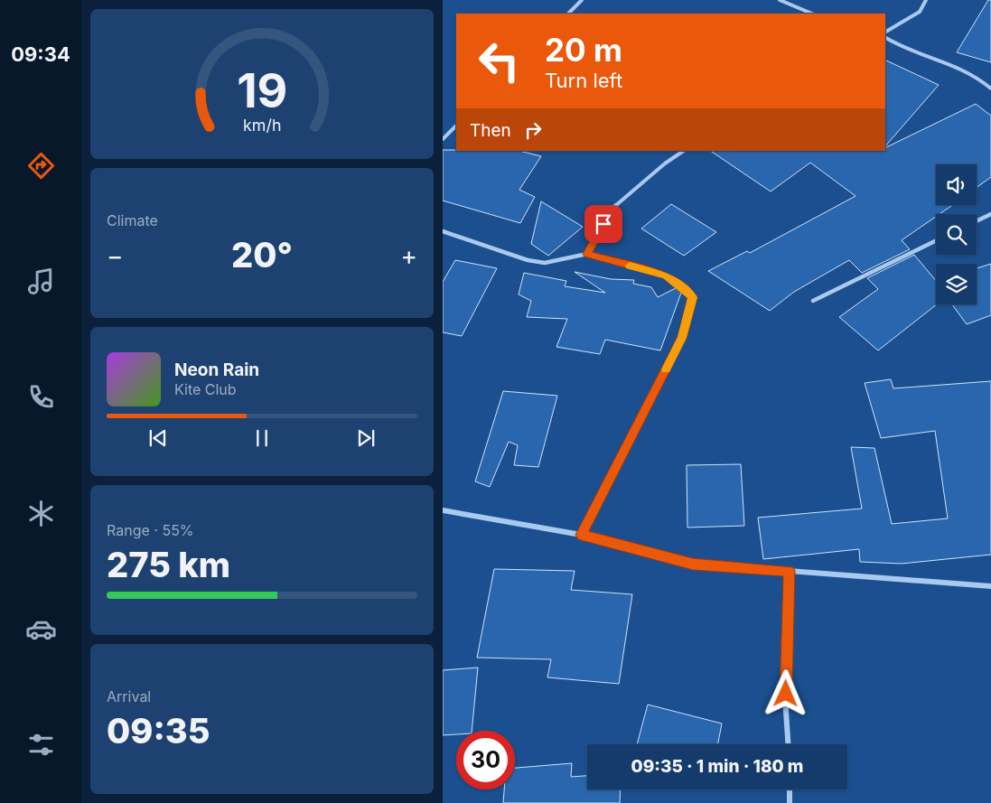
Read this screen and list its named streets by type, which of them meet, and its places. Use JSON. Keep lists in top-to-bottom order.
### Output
{
  "page": {
    "tabs": "09:34",
    "turn": ["20 m", "Turn left"],
    "then": "Then",
    "tile": [
      "Climate",
      ["Range · 55%", "275 km"],
      ["Arrival", "09:35"]
    ],
    "heat": ["−", "20°", "+"],
    "song": ["Neon Rain", "Kite Club"],
    "limit": "30",
    "trip": "09:35 · 1 min · 180 m",
    "gauge": ["19", "km/h"]
  }
}
